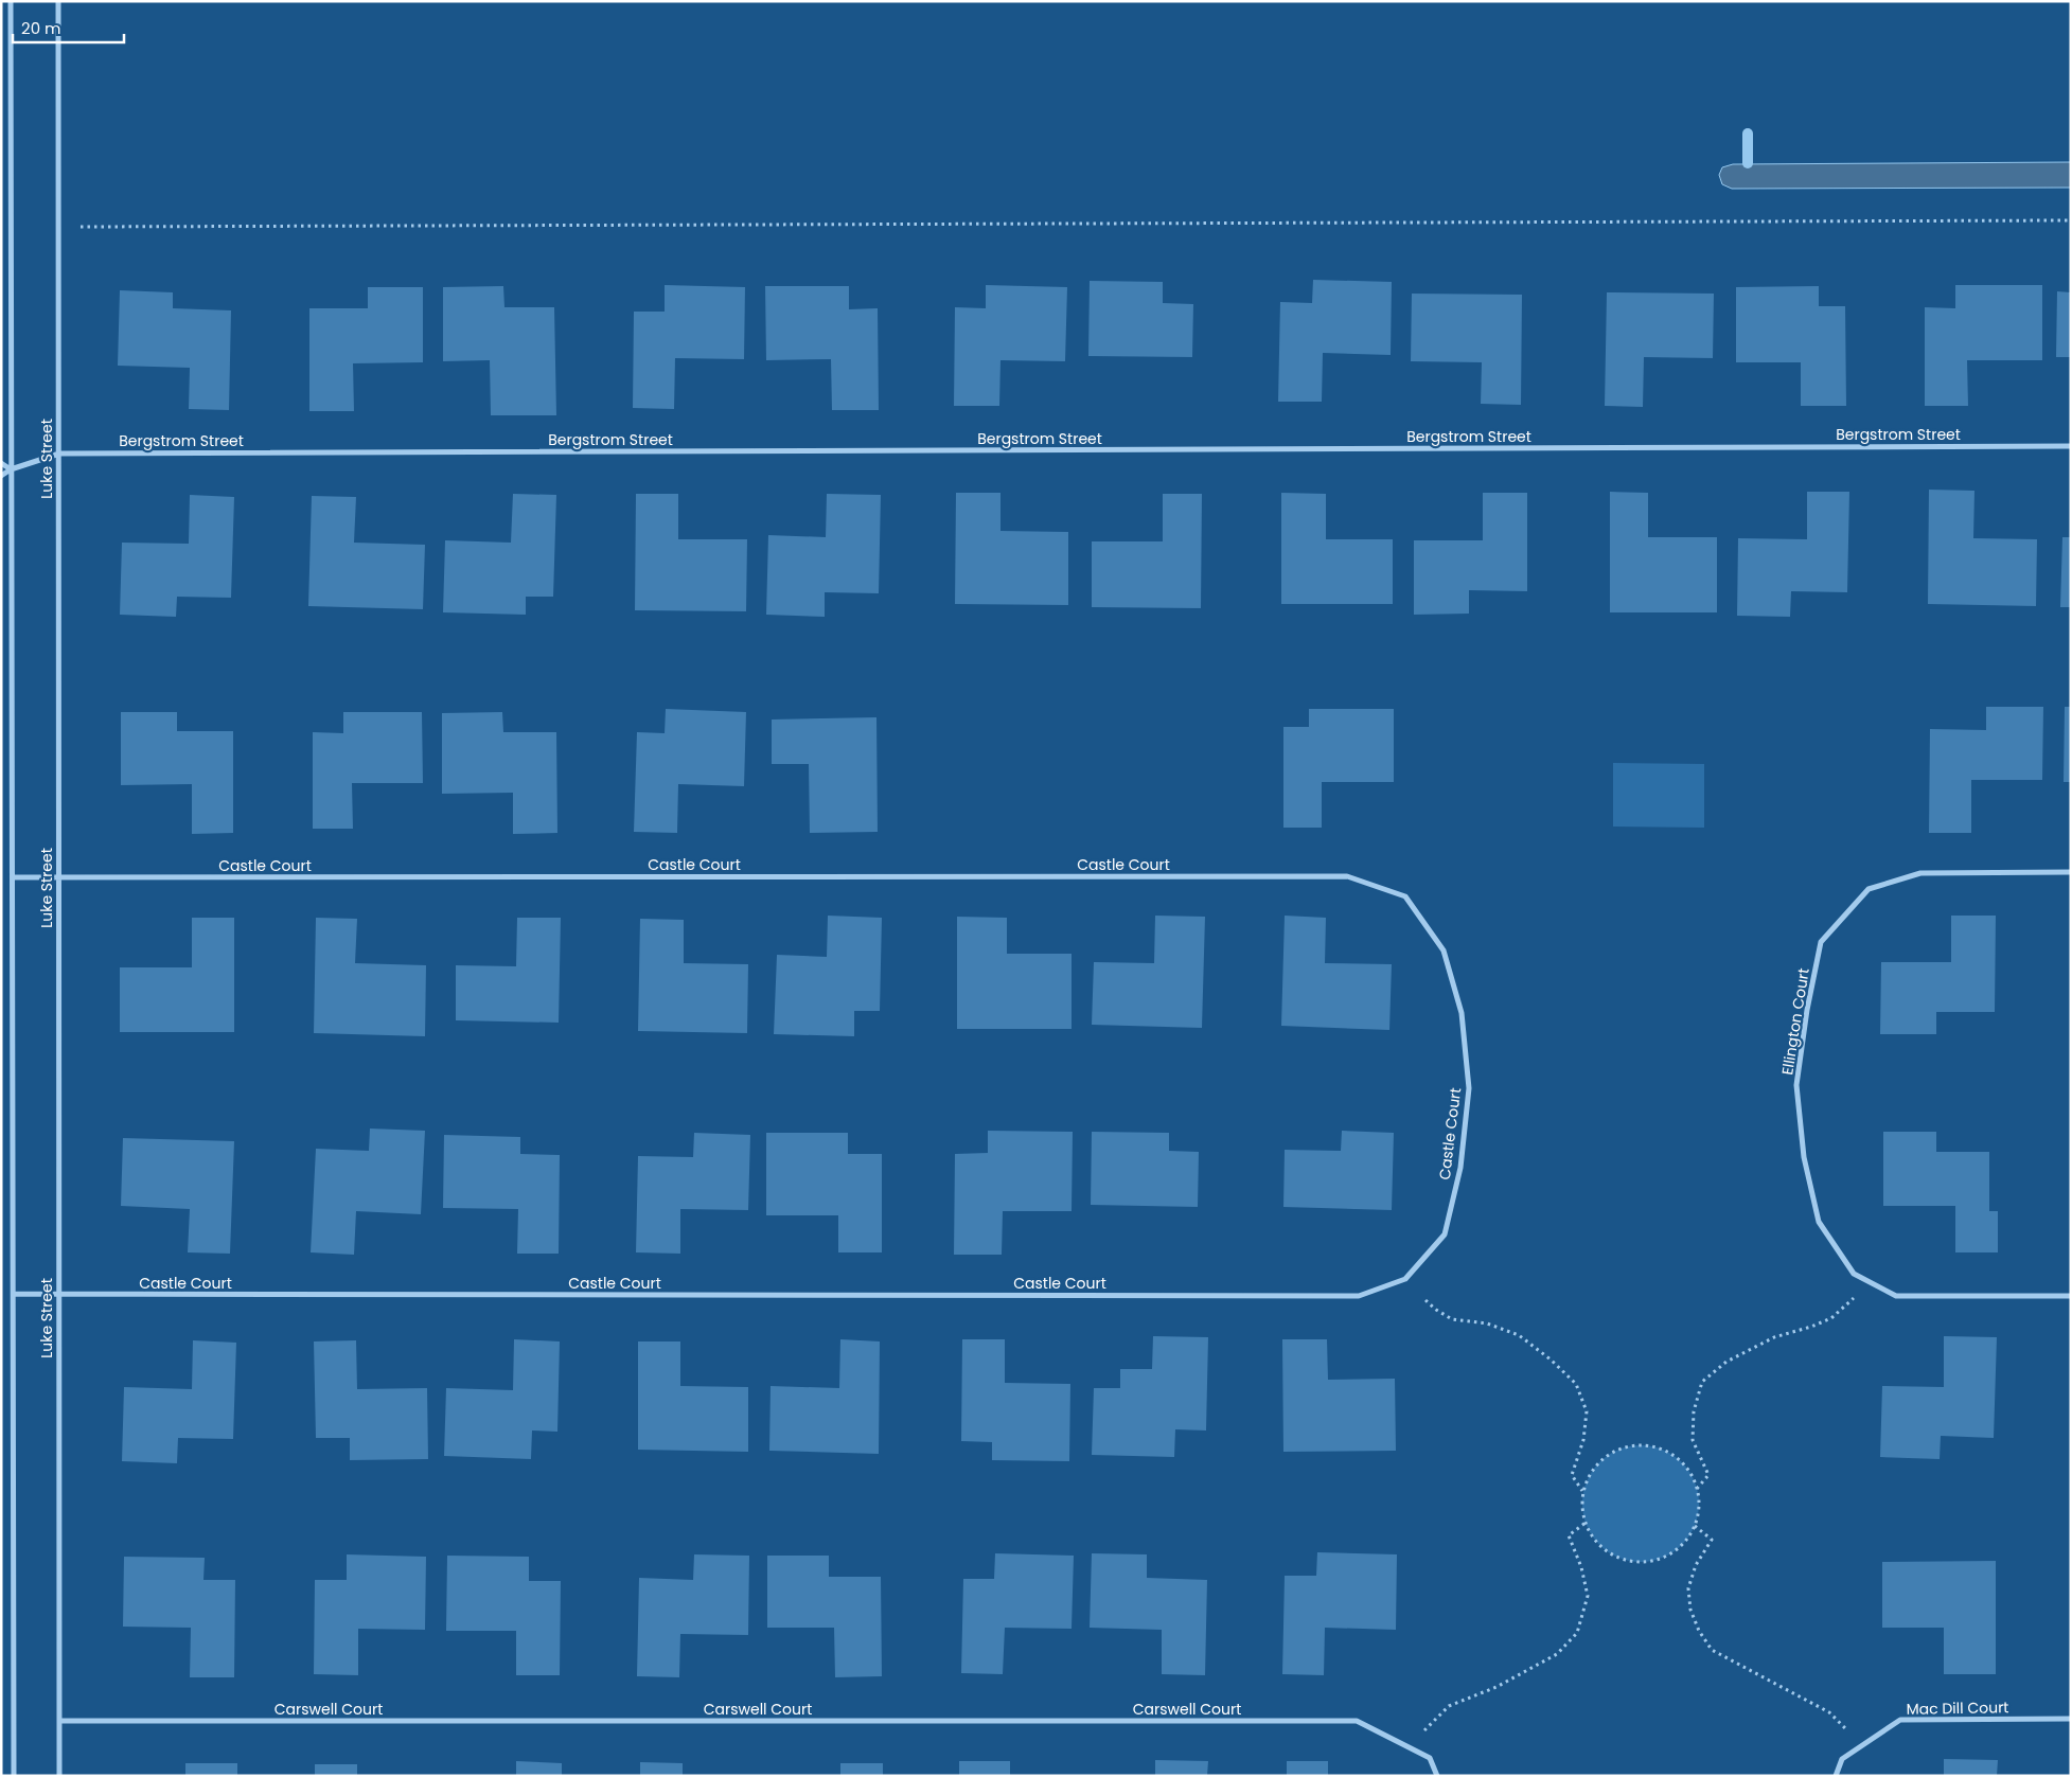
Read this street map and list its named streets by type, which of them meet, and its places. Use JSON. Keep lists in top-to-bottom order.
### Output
{
  "streets": {
    "street": [
      "Bergstrom Street",
      "Luke Street",
      "Castle Court",
      "Ellington Court",
      "Mac Dill Court",
      "Carswell Court"
    ]
  },
  "crossings": [
    ["Bergstrom Street", "Luke Street"],
    ["Luke Street", "Castle Court"],
    ["Luke Street", "Carswell Court"]
  ],
  "scale_bar": "20 m"
}
